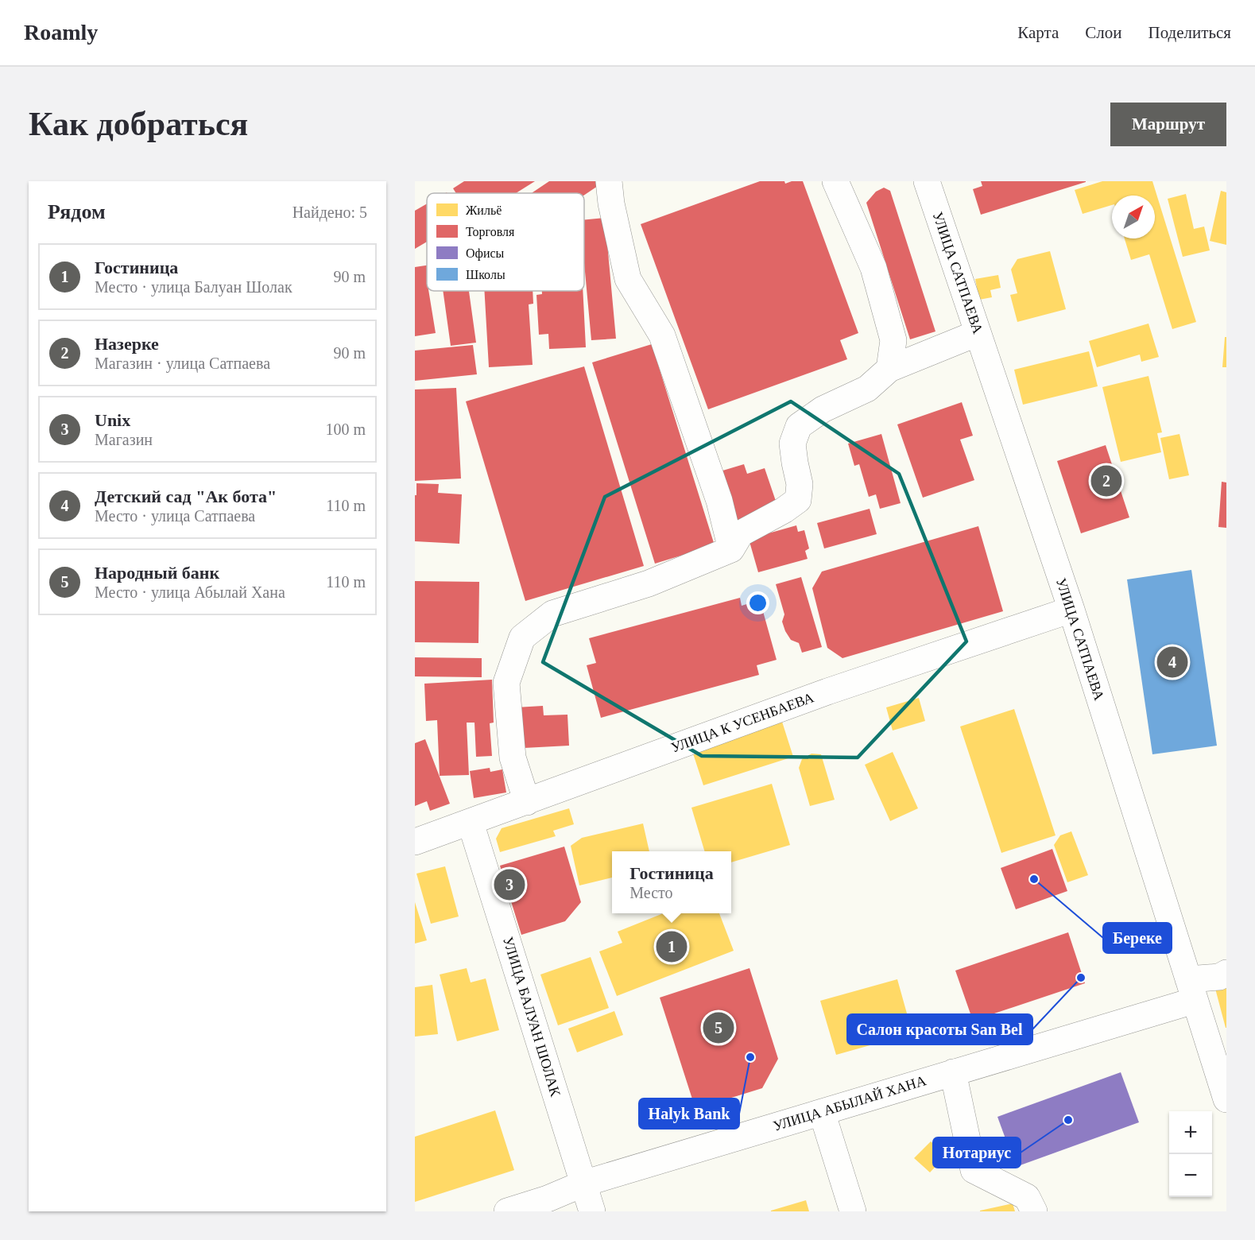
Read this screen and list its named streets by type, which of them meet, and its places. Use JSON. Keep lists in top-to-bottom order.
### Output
{
  "streets": {
    "street": [
      "УЛИЦА САТПАЕВА",
      "УЛИЦА К УСЕНБАЕВА",
      "УЛИЦА БАЛУАН ШОЛАК",
      "УЛИЦА АБЫЛАЙ ХАНА"
    ]
  },
  "crossings": [
    ["УЛИЦА САТПАЕВА", "УЛИЦА К УСЕНБАЕВА"],
    ["УЛИЦА САТПАЕВА", "УЛИЦА АБЫЛАЙ ХАНА"],
    ["УЛИЦА К УСЕНБАЕВА", "УЛИЦА БАЛУАН ШОЛАК"],
    ["УЛИЦА БАЛУАН ШОЛАК", "УЛИЦА АБЫЛАЙ ХАНА"]
  ],
  "places": [
    "Береке",
    "Салон красоты San Bel",
    "Halyk Bank",
    "Нотариус"
  ],
  "legend": [
    "Жильё",
    "Торговля",
    "Офисы",
    "Школы"
  ],
  "north": "top right",
  "page": {
    "header": "Roamly",
    "nav": ["Карта", "Слои", "Поделиться"],
    "buttons": "Маршрут",
    "title": "Как добраться",
    "heading": ["Рядом", "Найдено: 5"],
    "list": [
      {
        "mark": "1",
        "name": "Гостиница",
        "note": "Место · улица Балуан Шолак",
        "value": "90 m"
      },
      {
        "mark": "2",
        "name": "Назерке",
        "note": "Магазин · улица Сатпаева",
        "value": "90 m"
      },
      {
        "mark": "3",
        "name": "Unix",
        "note": "Магазин",
        "value": "100 m"
      },
      {
        "mark": "4",
        "name": "Детский сад \"Ак бота\"",
        "note": "Место · улица Сатпаева",
        "value": "110 m"
      },
      {
        "mark": "5",
        "name": "Народный банк",
        "note": "Место · улица Абылай Хана",
        "value": "110 m"
      }
    ],
    "pins": [
      "2",
      "4",
      "3",
      "1",
      "5"
    ],
    "popup": ["Гостиница", "Место"],
    "map_buttons": ["+", "−"]
  }
}
